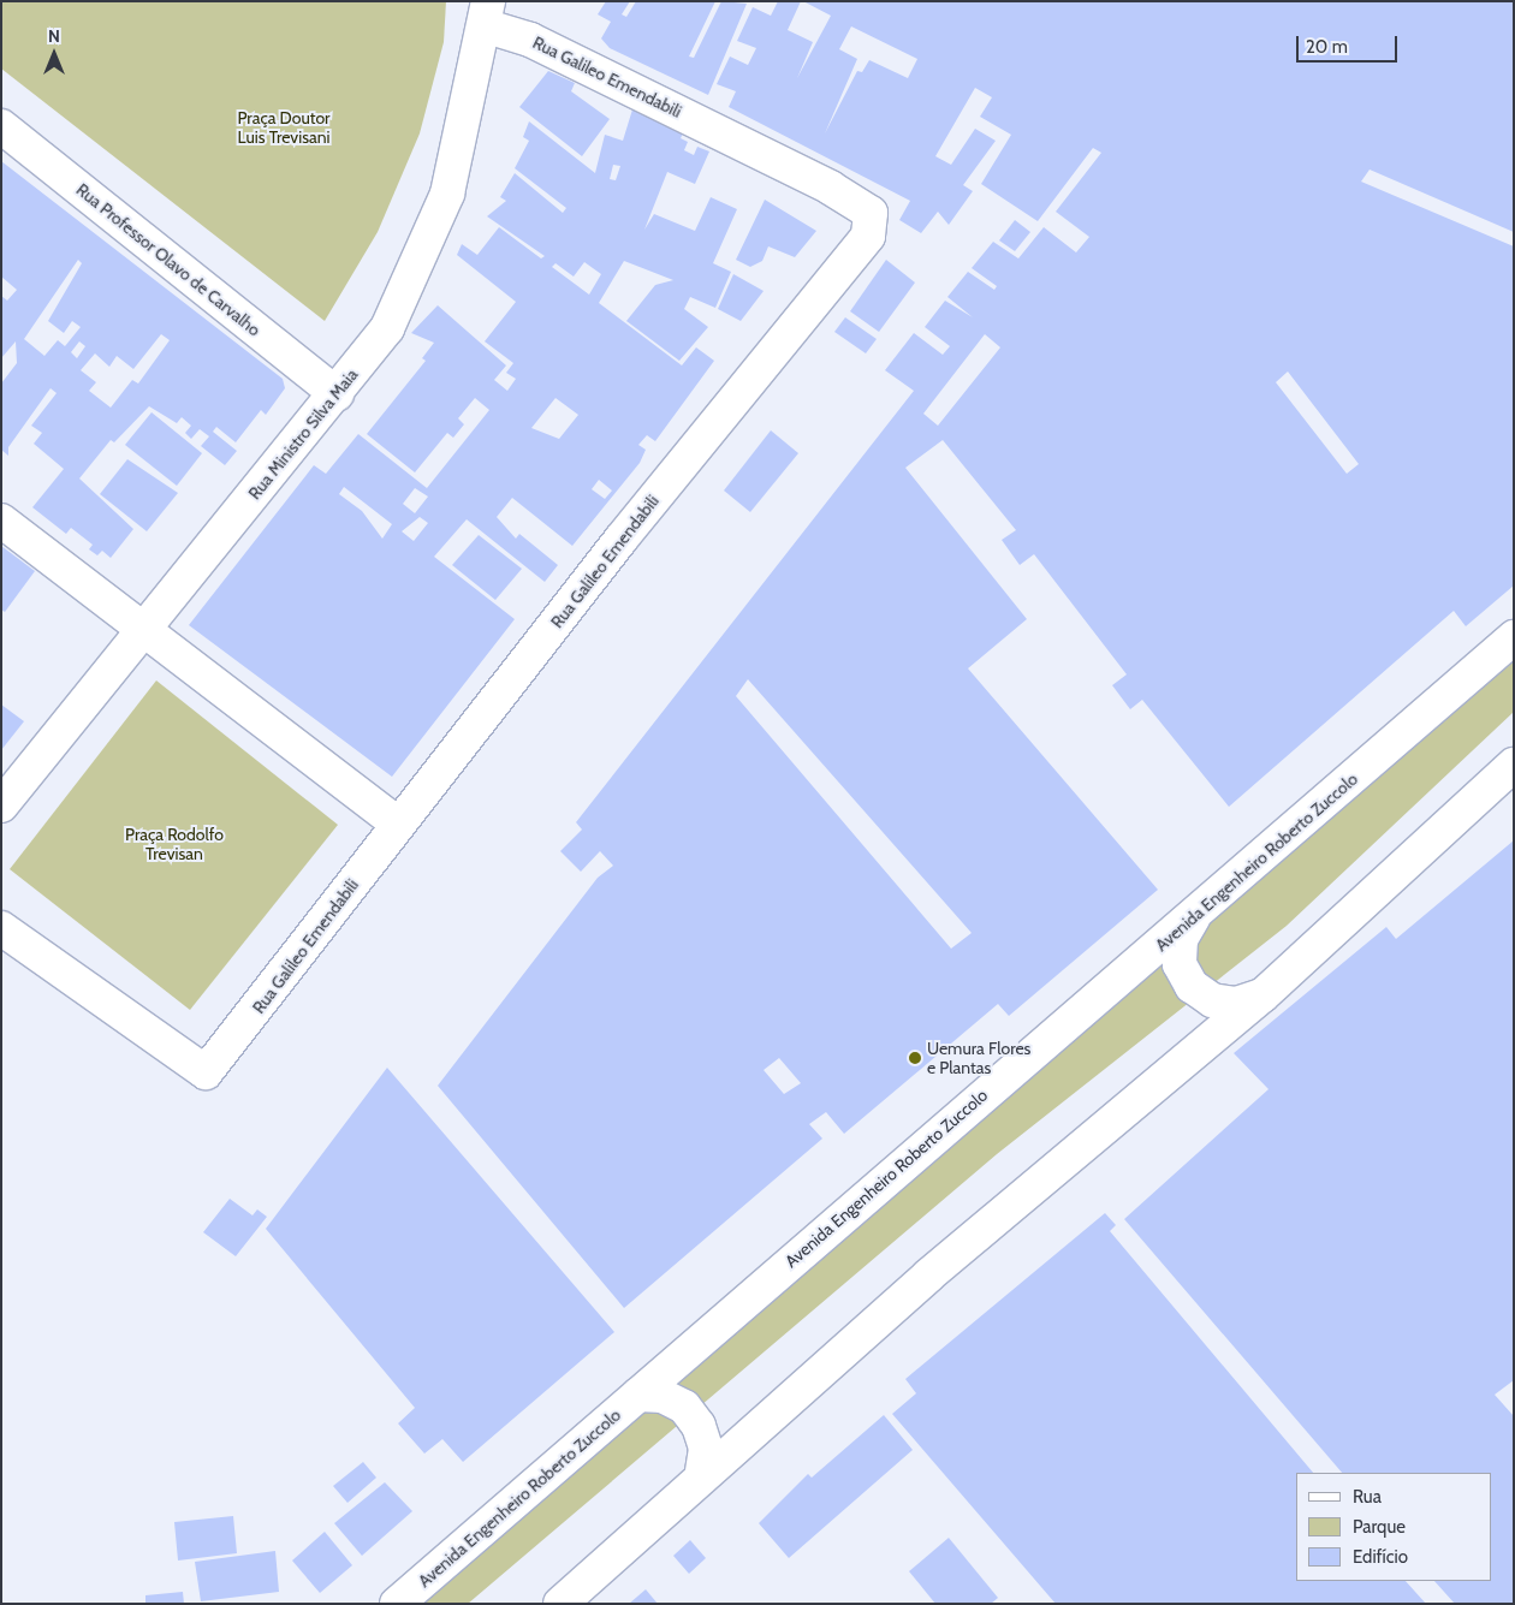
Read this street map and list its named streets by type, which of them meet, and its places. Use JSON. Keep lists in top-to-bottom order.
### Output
{
  "streets": {
    "street": [
      "Rua Galileo Emendabili",
      "Rua Professor Olavo de Carvalho",
      "Rua Ministro Silva Maia",
      "Avenida Engenheiro Roberto Zuccolo"
    ]
  },
  "crossings": [
    ["Rua Galileo Emendabili", "Rua Ministro Silva Maia"],
    ["Rua Professor Olavo de Carvalho", "Rua Ministro Silva Maia"]
  ],
  "parks": ["Praça Doutor Luis Trevisani", "Praça Rodolfo Trevisan"],
  "places": ["Uemura Flores e Plantas"],
  "legend": ["Rua", "Parque", "Edifício"],
  "scale_bar": "20 m",
  "north": "top"
}
